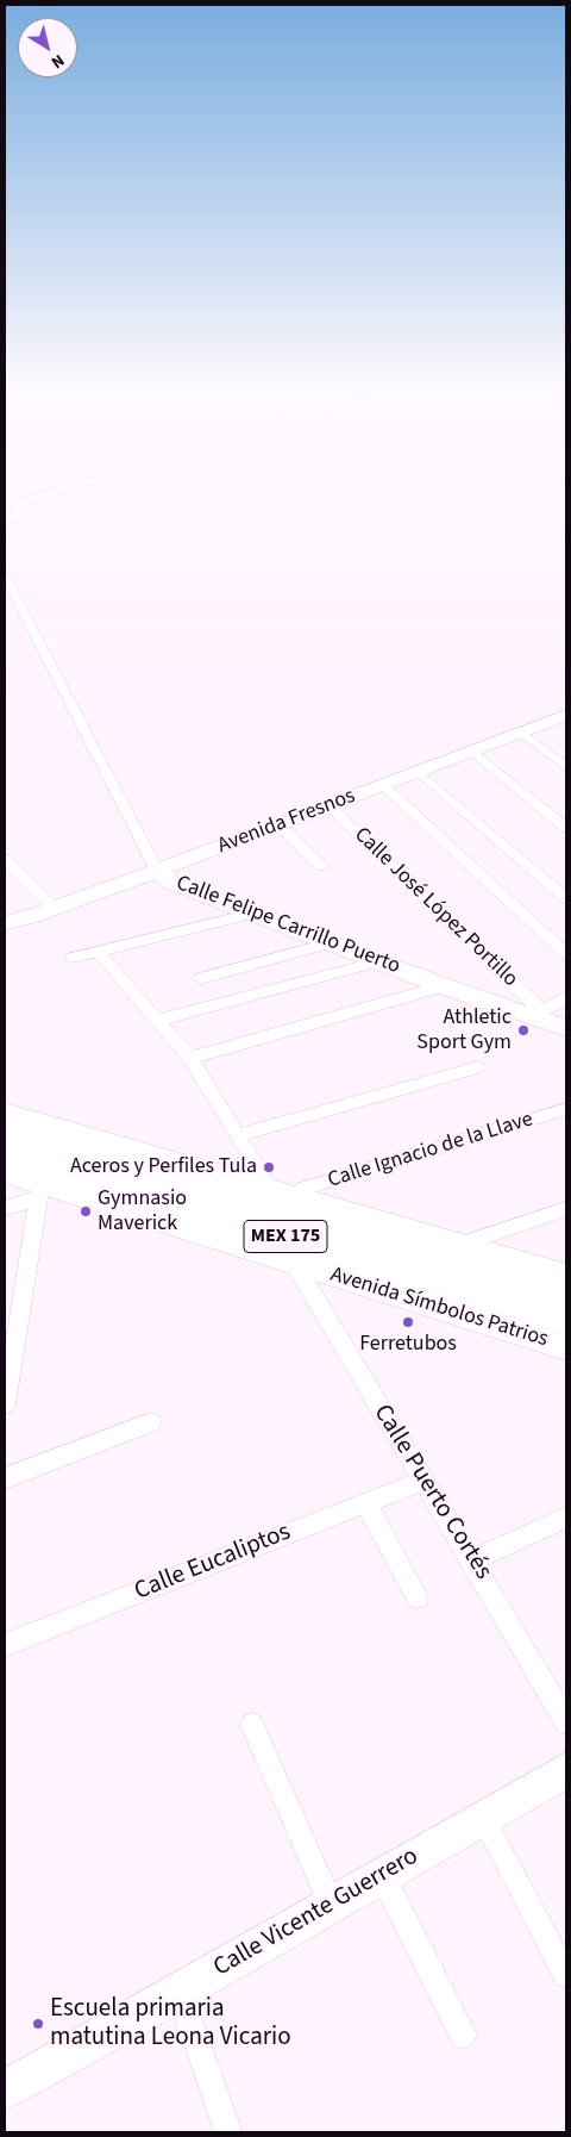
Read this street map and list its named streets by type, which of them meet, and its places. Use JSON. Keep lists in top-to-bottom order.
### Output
{
  "streets": {
    "main road": ["MEX 175", "Avenida Símbolos Patrios"],
    "street": [
      "Avenida Fresnos",
      "Calle José López Portillo",
      "Calle Felipe Carrillo Puerto",
      "Calle Ignacio de la Llave",
      "Calle Puerto Cortés",
      "Calle Eucaliptos",
      "Calle Vicente Guerrero"
    ]
  },
  "crossings": [
    ["Avenida Fresnos", "Calle José López Portillo"],
    ["Avenida Fresnos", "Calle Felipe Carrillo Puerto"],
    ["Calle José López Portillo", "Calle Felipe Carrillo Puerto"],
    ["Avenida Símbolos Patrios", "Calle Puerto Cortés"],
    ["Calle Puerto Cortés", "Calle Eucaliptos"]
  ],
  "places": [
    "Athletic Sport Gym",
    "Aceros y Perfiles Tula",
    "Gymnasio Maverick",
    "Ferretubos",
    "Escuela primaria matutina Leona Vicario"
  ],
  "north": "bottom right"
}
